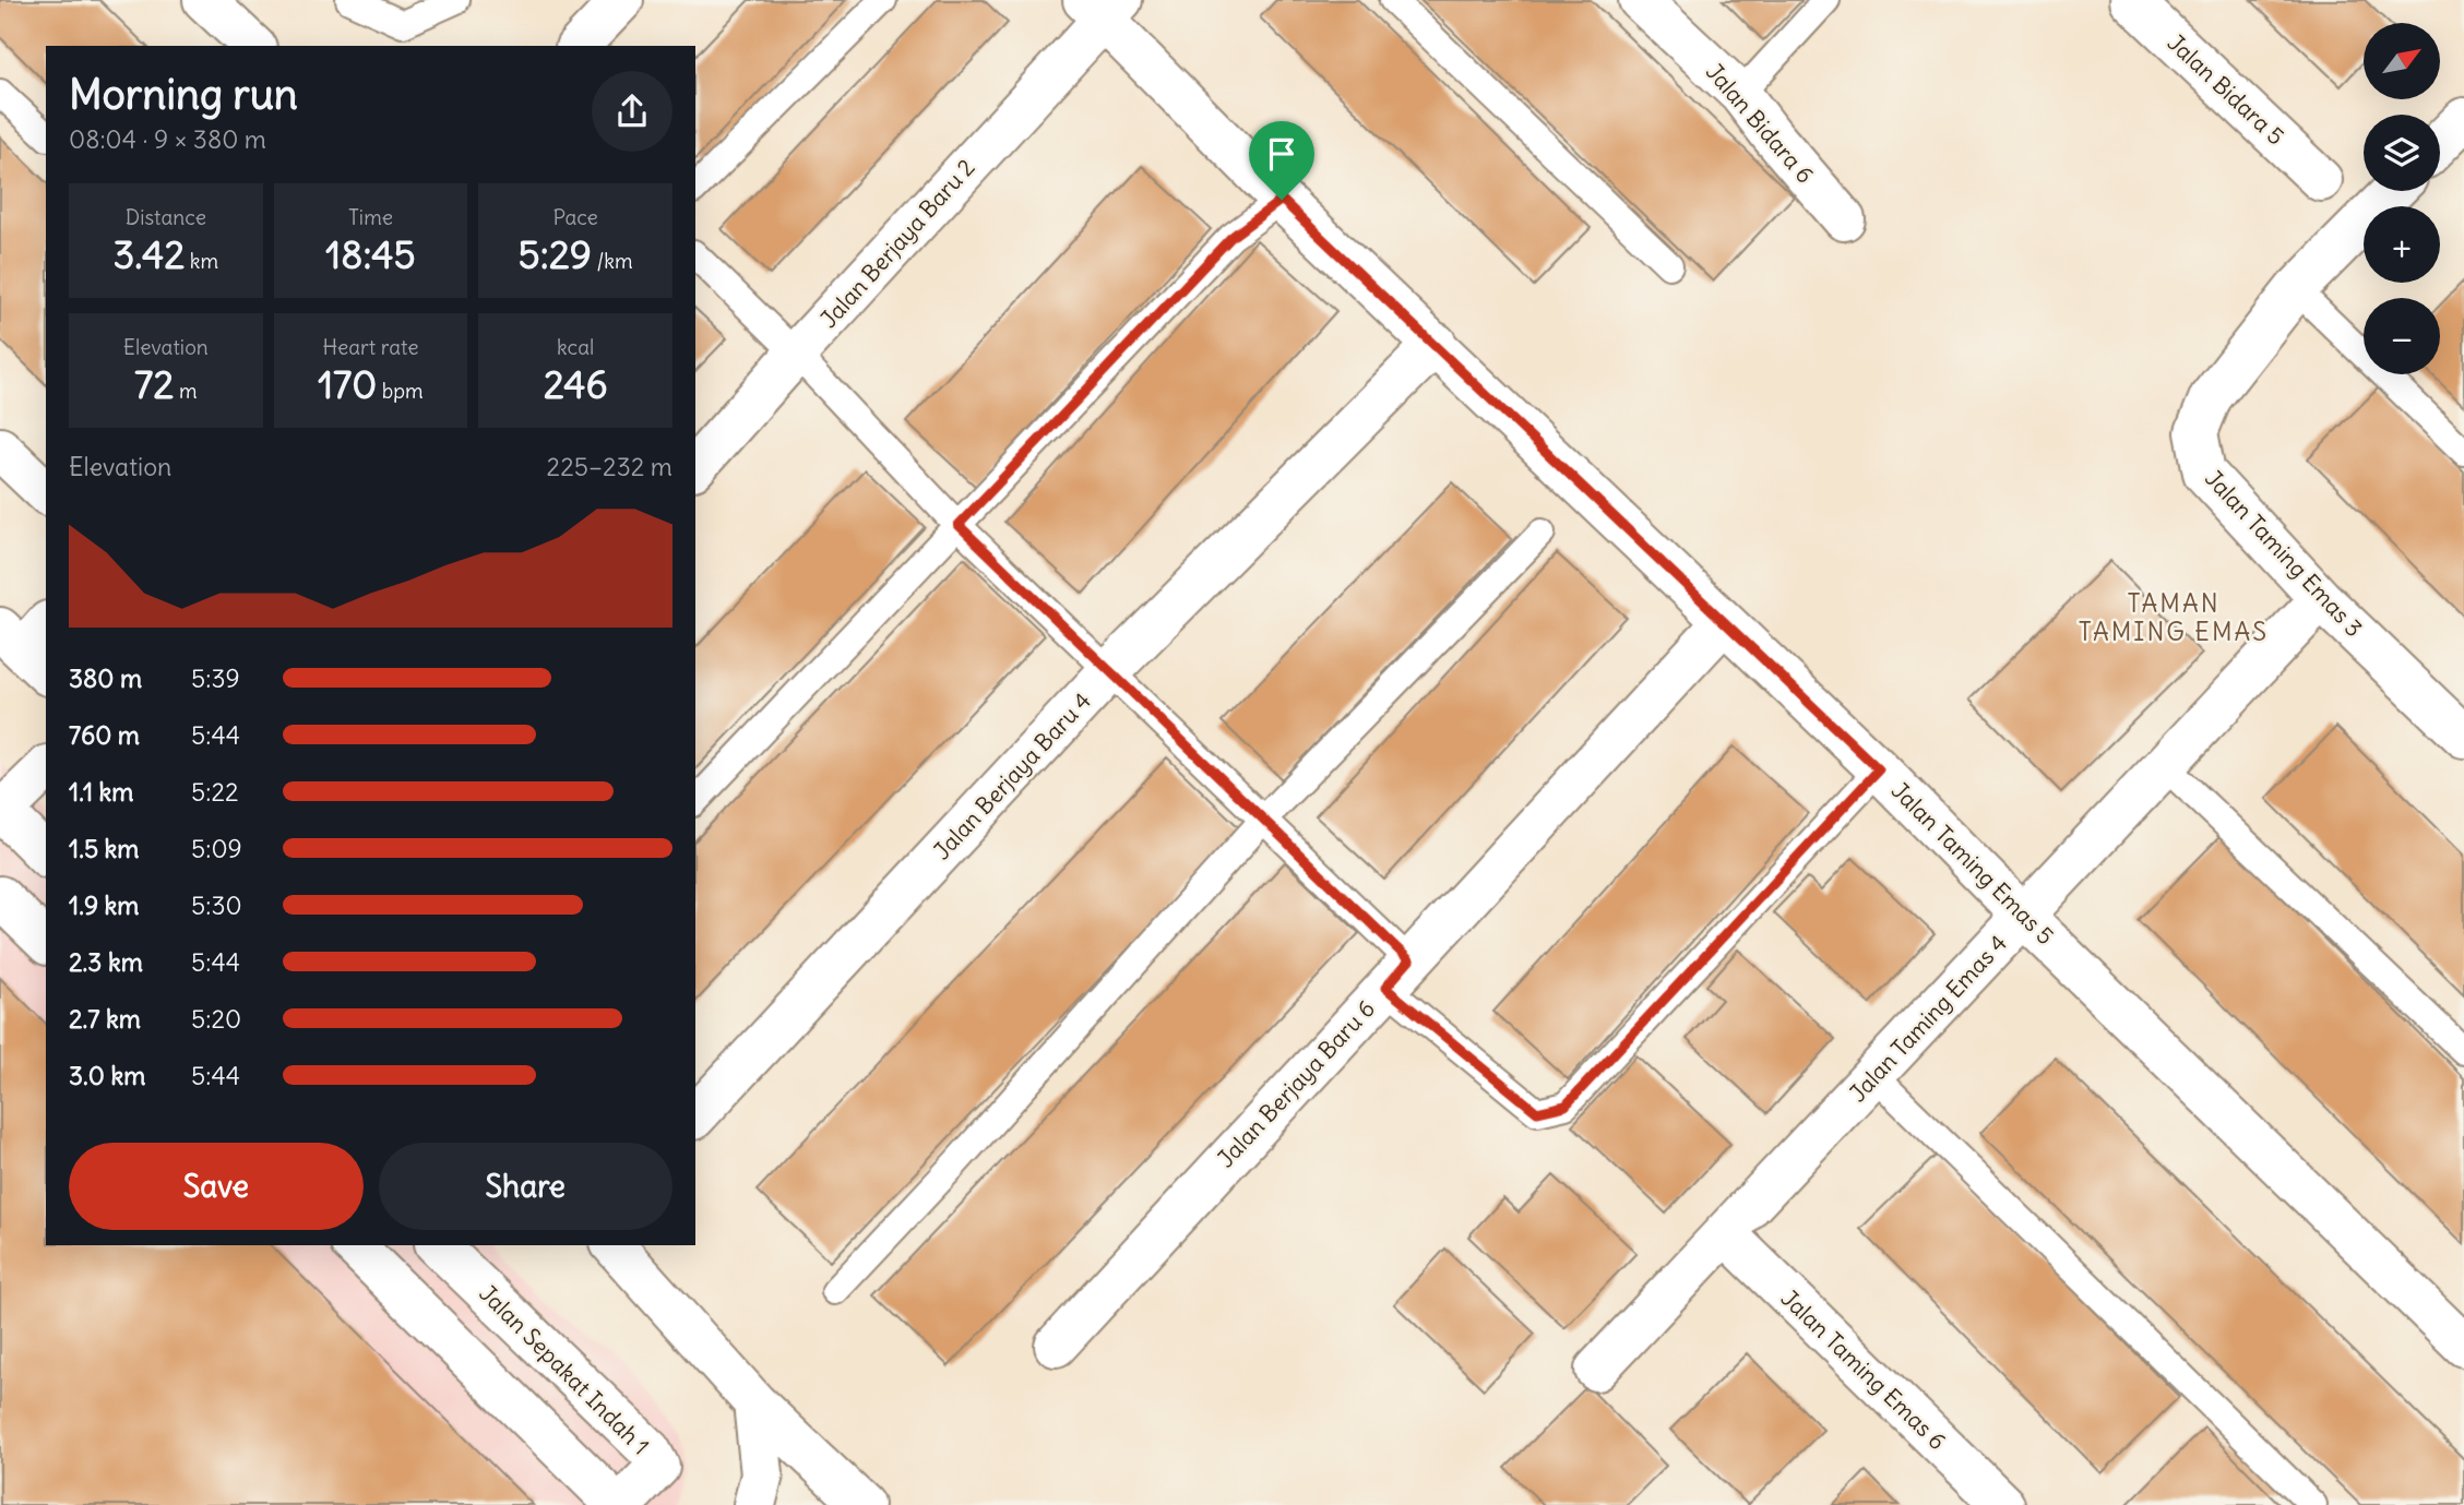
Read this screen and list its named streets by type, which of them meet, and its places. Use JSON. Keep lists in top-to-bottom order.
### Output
{
  "streets": {
    "street": [
      "Jalan Bidara 5",
      "Jalan Bidara 6",
      "Jalan Berjaya Baru 2",
      "Jalan Taming Emas 3",
      "Jalan Berjaya Baru 4",
      "Jalan Taming Emas 5",
      "Jalan Taming Emas 4",
      "Jalan Berjaya Baru 6",
      "Jalan Sepakat Indah 1",
      "Jalan Taming Emas 6"
    ]
  },
  "crossings": [
    ["Jalan Berjaya Baru 2", "Jalan Taming Emas 5"],
    ["Jalan Taming Emas 3", "Jalan Taming Emas 4"],
    ["Jalan Berjaya Baru 4", "Jalan Taming Emas 5"],
    ["Jalan Taming Emas 5", "Jalan Taming Emas 4"],
    ["Jalan Taming Emas 5", "Jalan Berjaya Baru 6"],
    ["Jalan Taming Emas 4", "Jalan Taming Emas 6"]
  ],
  "districts": ["TAMAN TAMING EMAS"],
  "north": "top right",
  "page": {
    "map_buttons": ["+", "−"],
    "heading": ["Morning run", "08:04 · 9 × 380 m"],
    "stats": [
      ["Distance", "3.42 km"],
      ["Time", "18:45"],
      ["Pace", "5:29 /km"],
      ["Elevation", "72 m"],
      ["Heart rate", "170 bpm"],
      ["kcal", "246"]
    ],
    "chart": ["Elevation", "225–232 m"],
    "list": [
      {
        "name": "380 m",
        "note": "5:39"
      },
      {
        "name": "760 m",
        "note": "5:44"
      },
      {
        "name": "1.1 km",
        "note": "5:22"
      },
      {
        "name": "1.5 km",
        "note": "5:09"
      },
      {
        "name": "1.9 km",
        "note": "5:30"
      },
      {
        "name": "2.3 km",
        "note": "5:44"
      },
      {
        "name": "2.7 km",
        "note": "5:20"
      },
      {
        "name": "3.0 km",
        "note": "5:44"
      }
    ],
    "buttons": ["Save", "Share"]
  }
}
